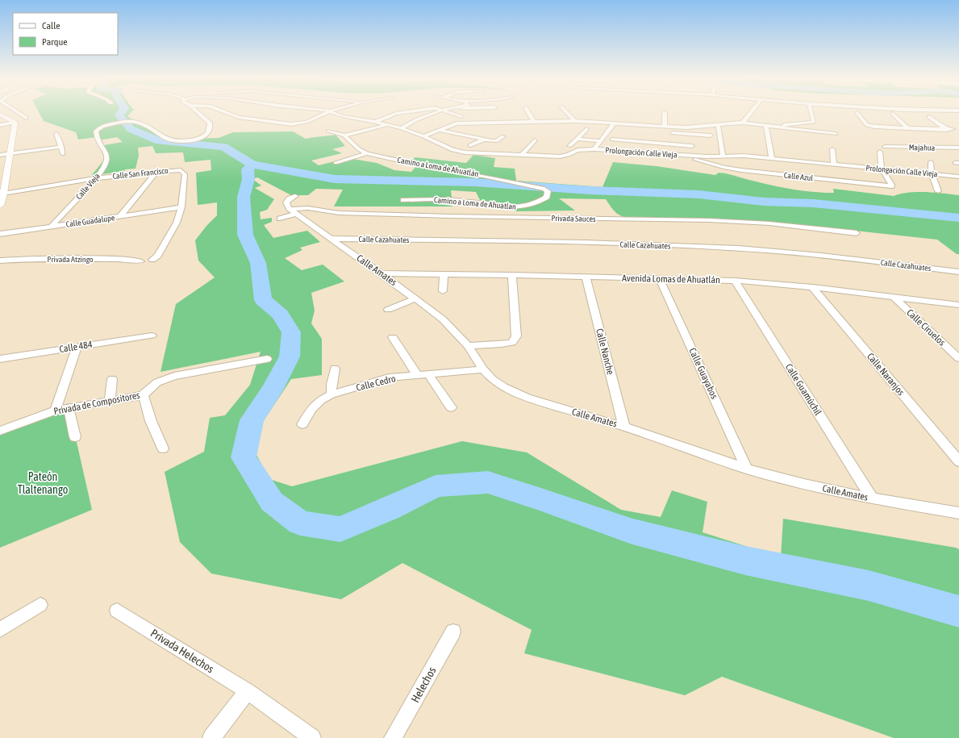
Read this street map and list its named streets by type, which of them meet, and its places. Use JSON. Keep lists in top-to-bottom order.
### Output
{
  "streets": {
    "street": [
      "Majahua",
      "Prolongación Calle Vieja",
      "Camino a Loma de Ahuatlán",
      "Calle San Francisco",
      "Calle Azul",
      "Calle Vieja",
      "Camino a Loma de Ahuatlan",
      "Privada Sauces",
      "Calle Guadalupe",
      "Calle Cazahuates",
      "Privada Atzingo",
      "Calle Amates",
      "Avenida Lomas de Ahuatlán",
      "Calle Ciruelos",
      "Calle 484",
      "Calle Nanche",
      "Calle Guayabos",
      "Calle Naranjos",
      "Calle Cedro",
      "Calle Guamúchil",
      "Privada de Compositores",
      "Privada Helechos",
      "Helechos"
    ]
  },
  "crossings": [
    ["Prolongación Calle Vieja", "Calle Azul"],
    ["Camino a Loma de Ahuatlán", "Camino a Loma de Ahuatlan"],
    ["Calle San Francisco", "Calle Vieja"],
    ["Calle San Francisco", "Calle Guadalupe"],
    ["Calle Vieja", "Calle Guadalupe"],
    ["Privada Sauces", "Calle Amates"],
    ["Calle Cazahuates", "Calle Amates"],
    ["Calle Amates", "Avenida Lomas de Ahuatlán"],
    ["Calle Amates", "Calle Nanche"],
    ["Calle Amates", "Calle Guayabos"],
    ["Calle Amates", "Calle Cedro"],
    ["Calle Amates", "Calle Guamúchil"],
    ["Avenida Lomas de Ahuatlán", "Calle Ciruelos"],
    ["Avenida Lomas de Ahuatlán", "Calle Nanche"],
    ["Avenida Lomas de Ahuatlán", "Calle Guayabos"],
    ["Avenida Lomas de Ahuatlán", "Calle Naranjos"],
    ["Avenida Lomas de Ahuatlán", "Calle Guamúchil"]
  ],
  "parks": ["Pateón Tlaltenango"],
  "legend": ["Calle", "Parque"]
}
